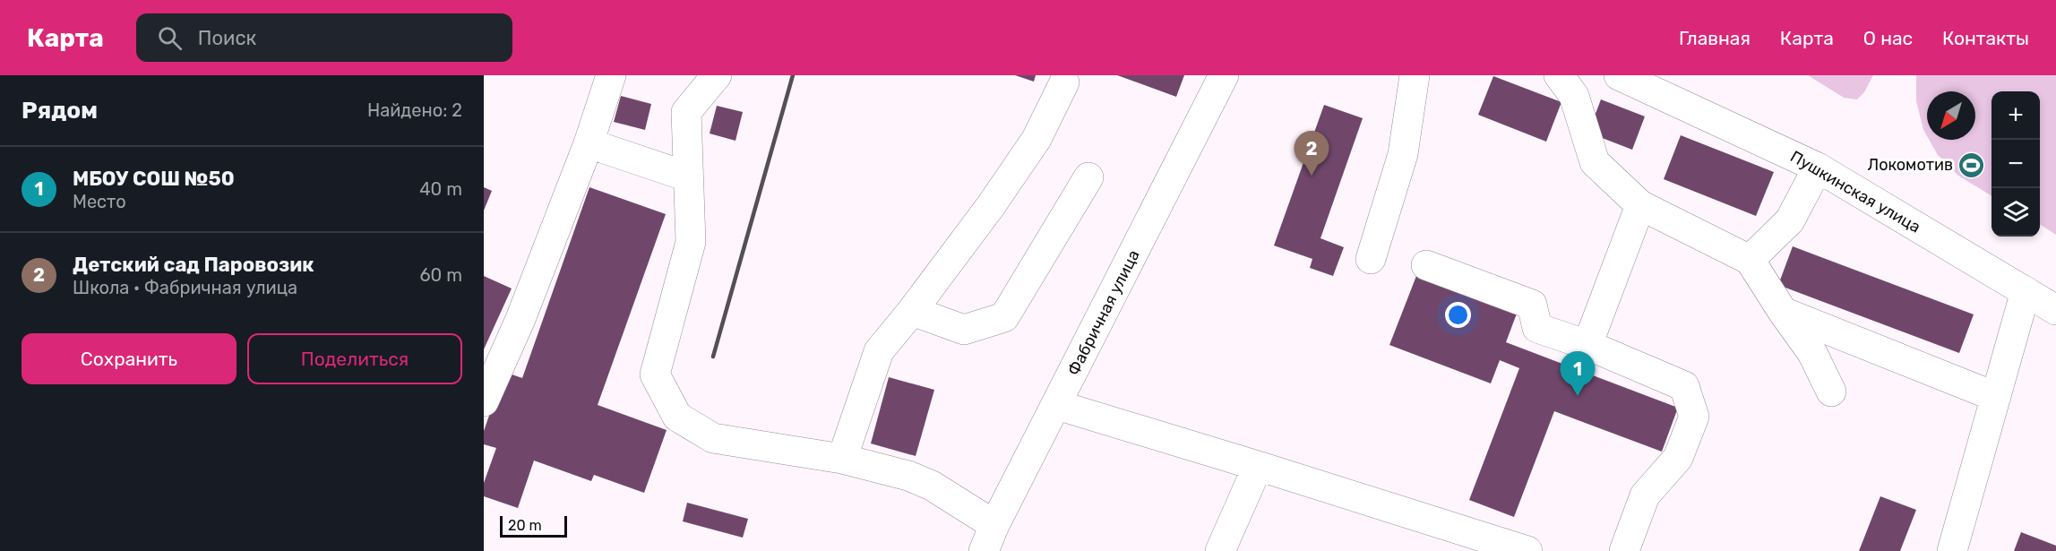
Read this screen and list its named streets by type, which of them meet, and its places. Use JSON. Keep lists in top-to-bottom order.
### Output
{
  "streets": {
    "street": ["Пушкинская улица", "Фабричная улица"]
  },
  "places": {
    "sports": ["Локомотив"]
  },
  "scale_bar": "20 m",
  "north": "bottom left",
  "page": {
    "header": "Карта",
    "search": "Поиск",
    "nav": [
      "Главная",
      "Карта",
      "О нас",
      "Контакты"
    ],
    "heading": ["Рядом", "Найдено: 2"],
    "map_buttons": ["+", "−"],
    "pins": ["2", "1"],
    "list": [
      {
        "mark": "1",
        "name": "МБОУ СОШ №50",
        "note": "Место",
        "value": "40 m"
      },
      {
        "mark": "2",
        "name": "Детский сад Паровозик",
        "note": "Школа · Фабричная улица",
        "value": "60 m"
      }
    ],
    "buttons": ["Сохранить", "Поделиться"],
    "scale": "20 m"
  }
}
